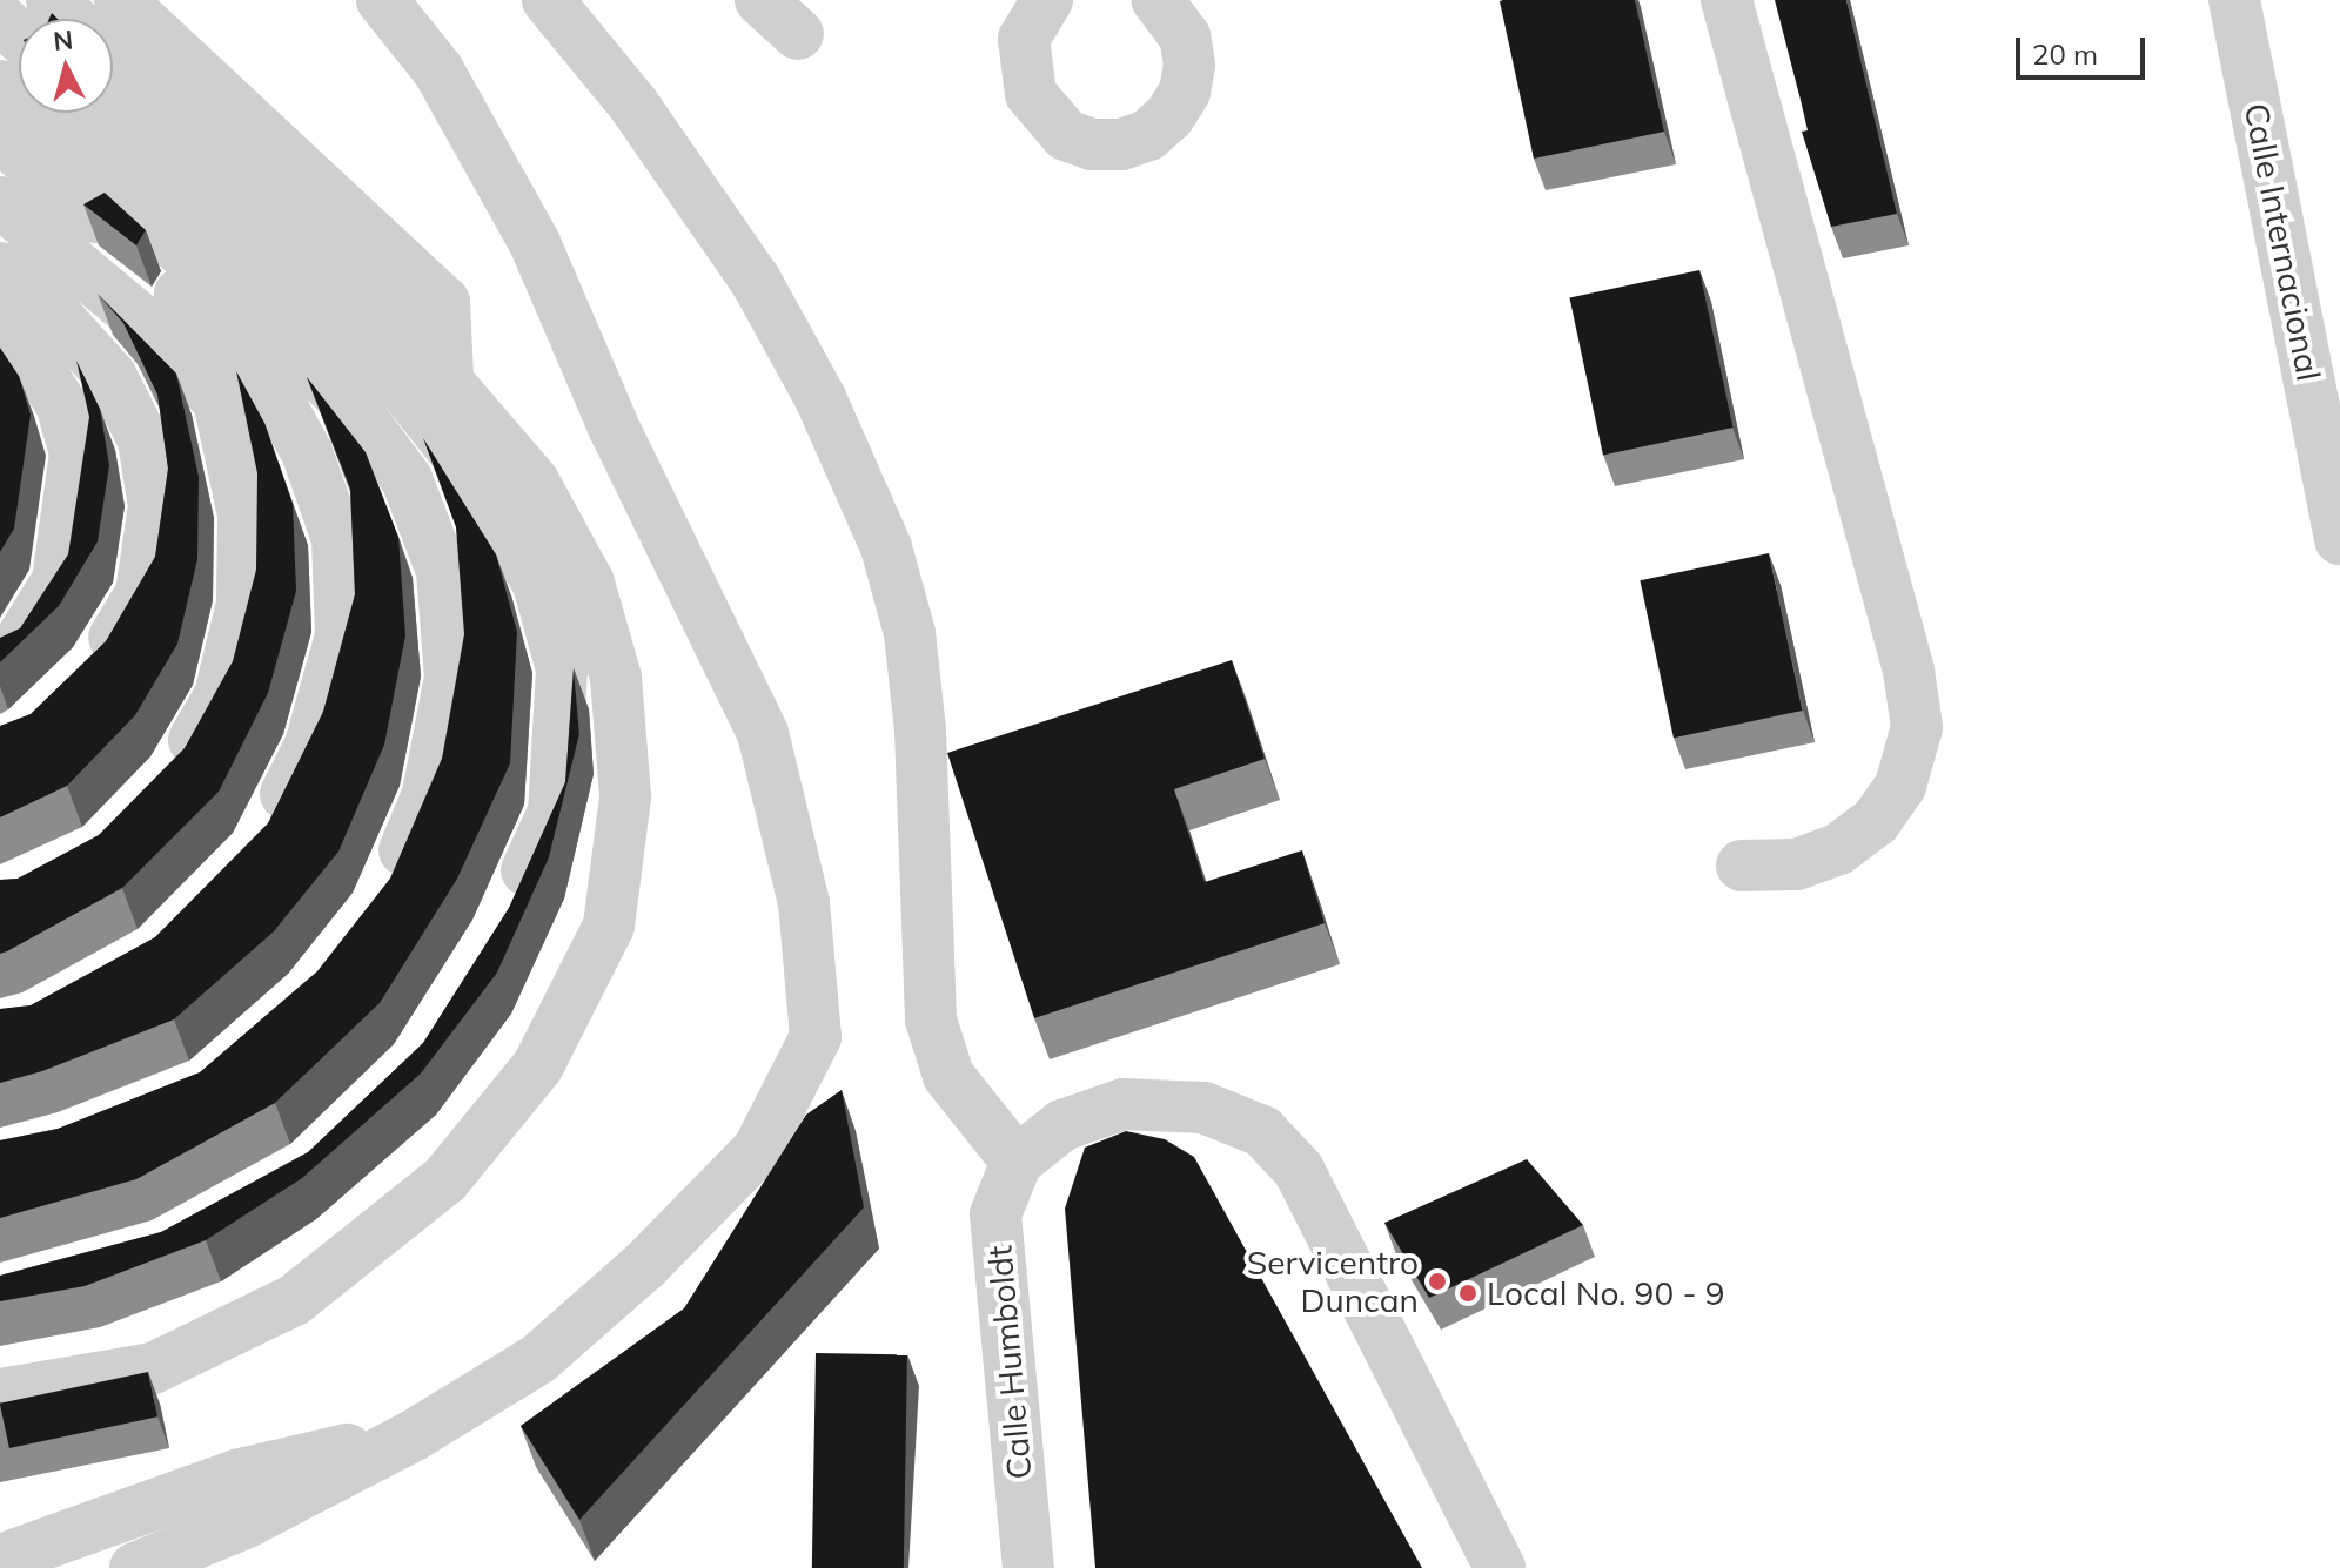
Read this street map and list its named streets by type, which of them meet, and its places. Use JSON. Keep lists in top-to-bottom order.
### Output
{
  "streets": {
    "street": ["Calle Internacional", "Calle Humboldt"]
  },
  "places": ["Servicentro Duncan", "Local No. 90 - 9"],
  "scale_bar": "20 m",
  "north": "top"
}
